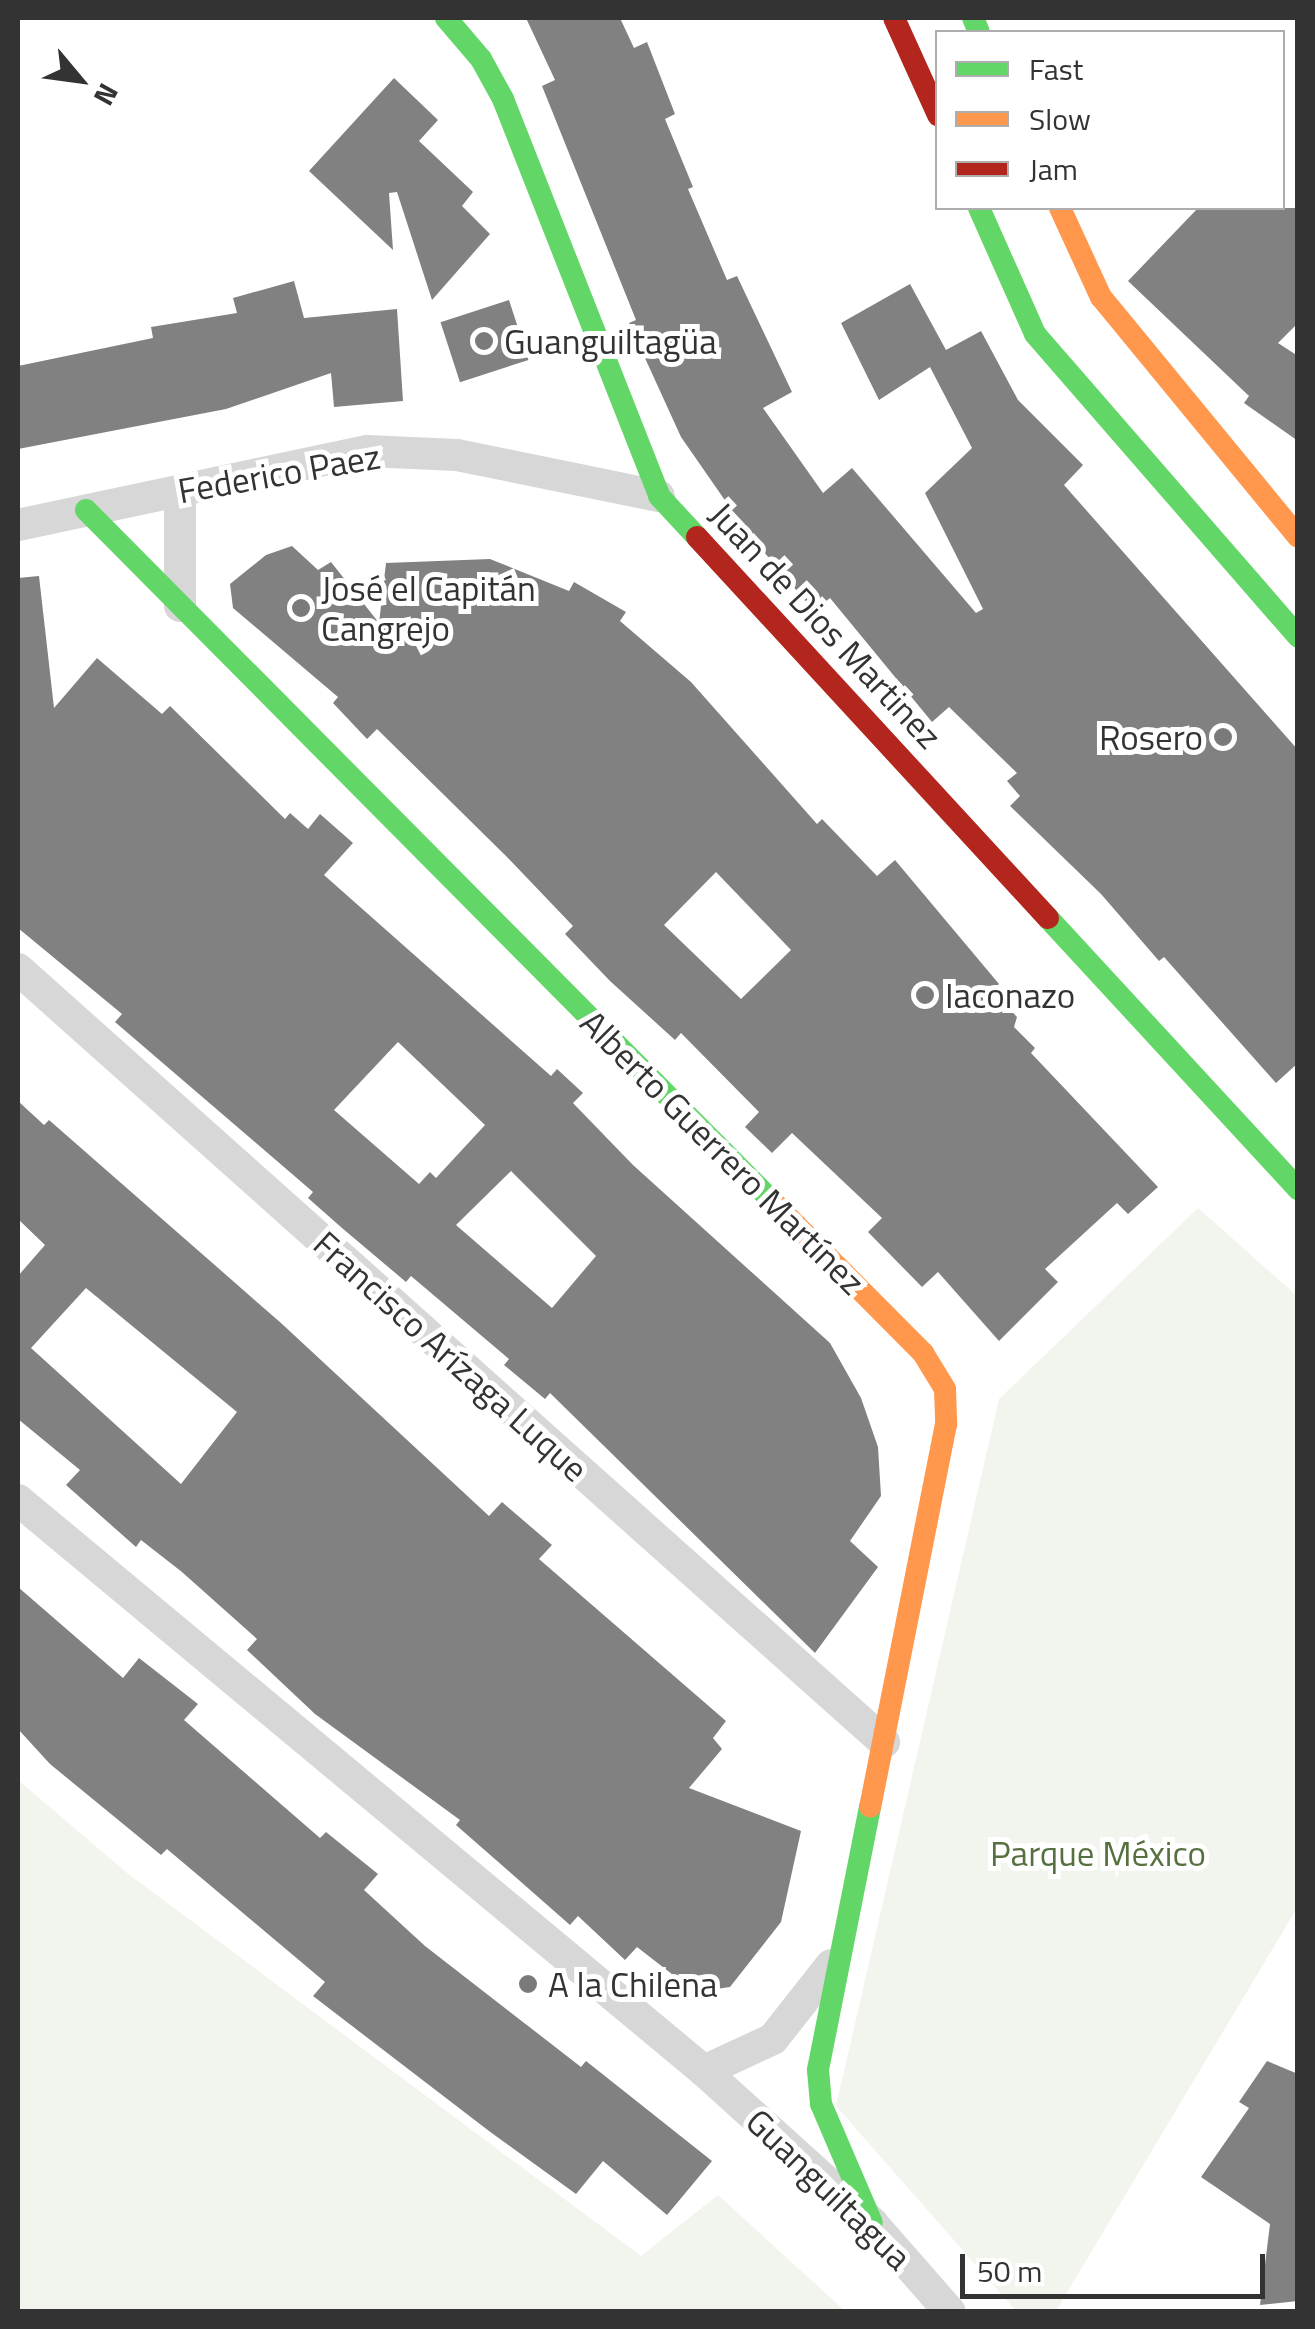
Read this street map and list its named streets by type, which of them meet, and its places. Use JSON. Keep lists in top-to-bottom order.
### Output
{
  "streets": {
    "street": [
      "Federico Paez",
      "Juan de Dios Martinez",
      "Alberto Guerrero Martínez",
      "Francisco Arízaga Luque",
      "Guanguiltagua"
    ]
  },
  "crossings": [
    ["Federico Paez", "Juan de Dios Martinez"],
    ["Federico Paez", "Alberto Guerrero Martínez"],
    ["Alberto Guerrero Martínez", "Francisco Arízaga Luque"],
    ["Alberto Guerrero Martínez", "Guanguiltagua"]
  ],
  "parks": ["Parque México"],
  "places": [
    "Guanguiltagüa",
    "José el Capitán Cangrejo",
    "Rosero",
    "Iaconazo",
    "A la Chilena"
  ],
  "legend": ["Fast", "Slow", "Jam"],
  "scale_bar": "50 m",
  "north": "bottom right"
}
